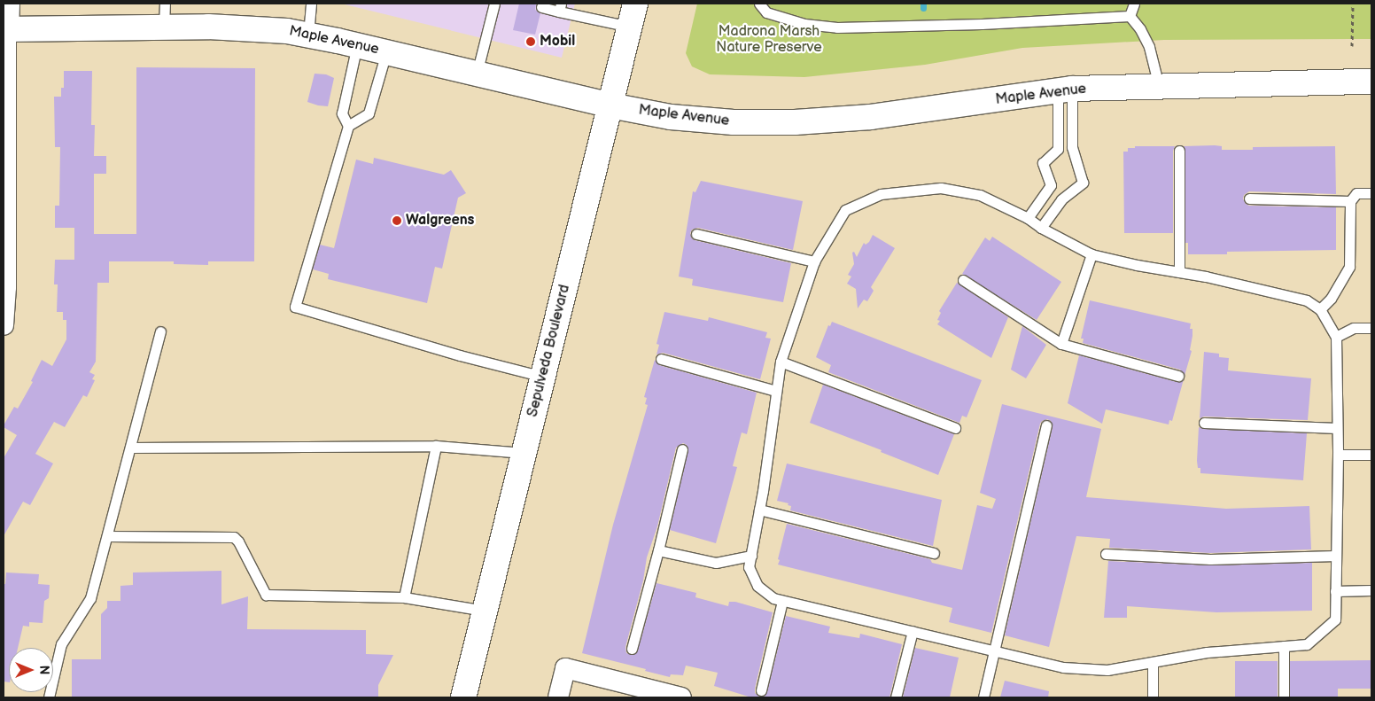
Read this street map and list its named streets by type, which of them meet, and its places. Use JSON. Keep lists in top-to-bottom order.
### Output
{
  "streets": {
    "street": ["Maple Avenue", "Sepulveda Boulevard"]
  },
  "crossings": [
    ["Maple Avenue", "Sepulveda Boulevard"]
  ],
  "parks": ["Madrona Marsh Nature Preserve"],
  "places": ["Mobil", "Walgreens"],
  "north": "right"
}
